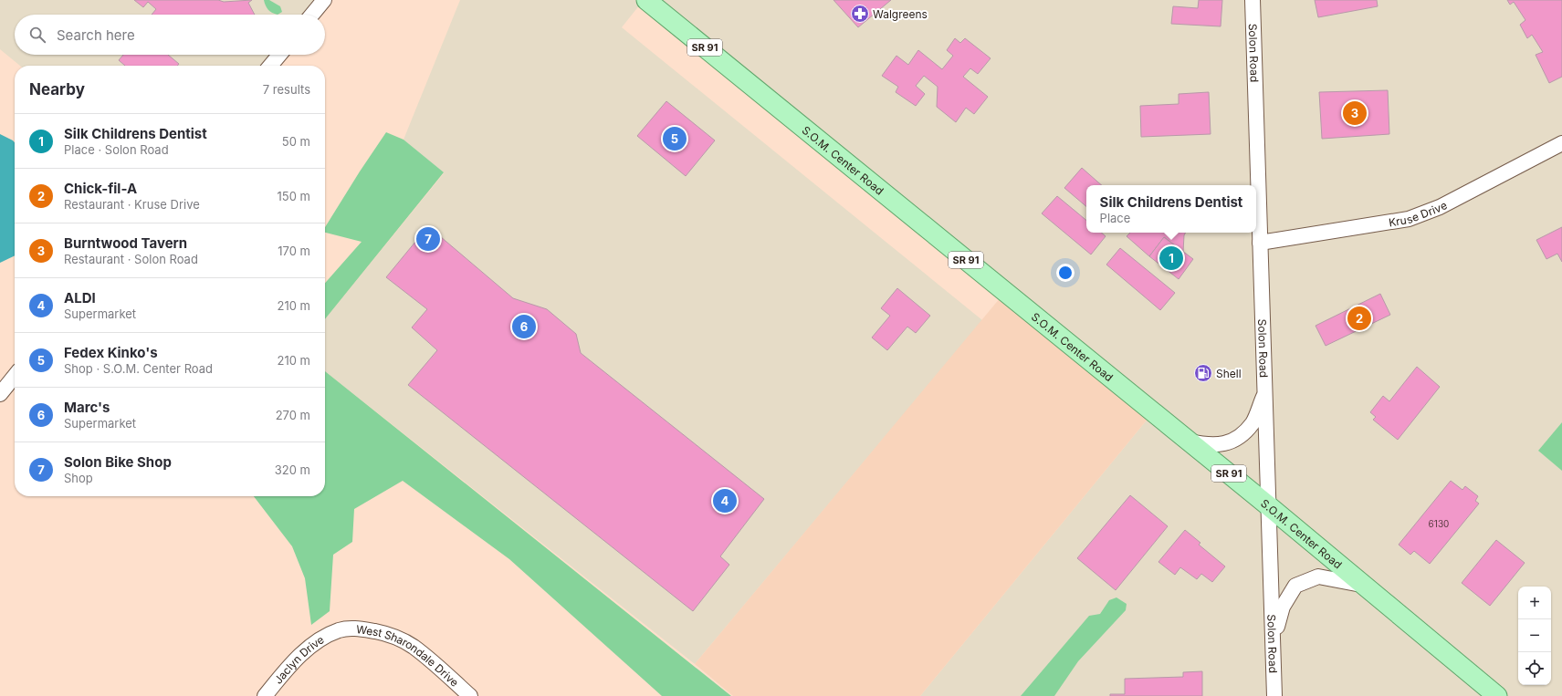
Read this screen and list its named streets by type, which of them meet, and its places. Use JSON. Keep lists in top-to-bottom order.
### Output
{
  "streets": {
    "main road": ["SR 91", "S.O.M. Center Road"],
    "street": [
      "Solon Road",
      "Kruse Drive",
      "West Sharondale Drive",
      "Jaclyn Drive"
    ]
  },
  "crossings": [
    ["Solon Road", "S.O.M. Center Road"],
    ["Solon Road", "Kruse Drive"],
    ["West Sharondale Drive", "Jaclyn Drive"]
  ],
  "places": {
    "pharmacy": ["Walgreens"],
    "fuel station": ["Shell"]
  },
  "house_numbers": ["6130"],
  "page": {
    "search": "Search here",
    "heading": ["Nearby", "7 results"],
    "pins": [
      "3",
      "5",
      "7",
      "1",
      "2",
      "6",
      "4"
    ],
    "list": [
      {
        "mark": "1",
        "name": "Silk Childrens Dentist",
        "note": "Place · Solon Road",
        "value": "50 m"
      },
      {
        "mark": "2",
        "name": "Chick-fil-A",
        "note": "Restaurant · Kruse Drive",
        "value": "150 m"
      },
      {
        "mark": "3",
        "name": "Burntwood Tavern",
        "note": "Restaurant · Solon Road",
        "value": "170 m"
      },
      {
        "mark": "4",
        "name": "ALDI",
        "note": "Supermarket",
        "value": "210 m"
      },
      {
        "mark": "5",
        "name": "Fedex Kinko's",
        "note": "Shop · S.O.M. Center Road",
        "value": "210 m"
      },
      {
        "mark": "6",
        "name": "Marc's",
        "note": "Supermarket",
        "value": "270 m"
      },
      {
        "mark": "7",
        "name": "Solon Bike Shop",
        "note": "Shop",
        "value": "320 m"
      }
    ],
    "popup": ["Silk Childrens Dentist", "Place"],
    "map_buttons": ["+", "−"]
  }
}
